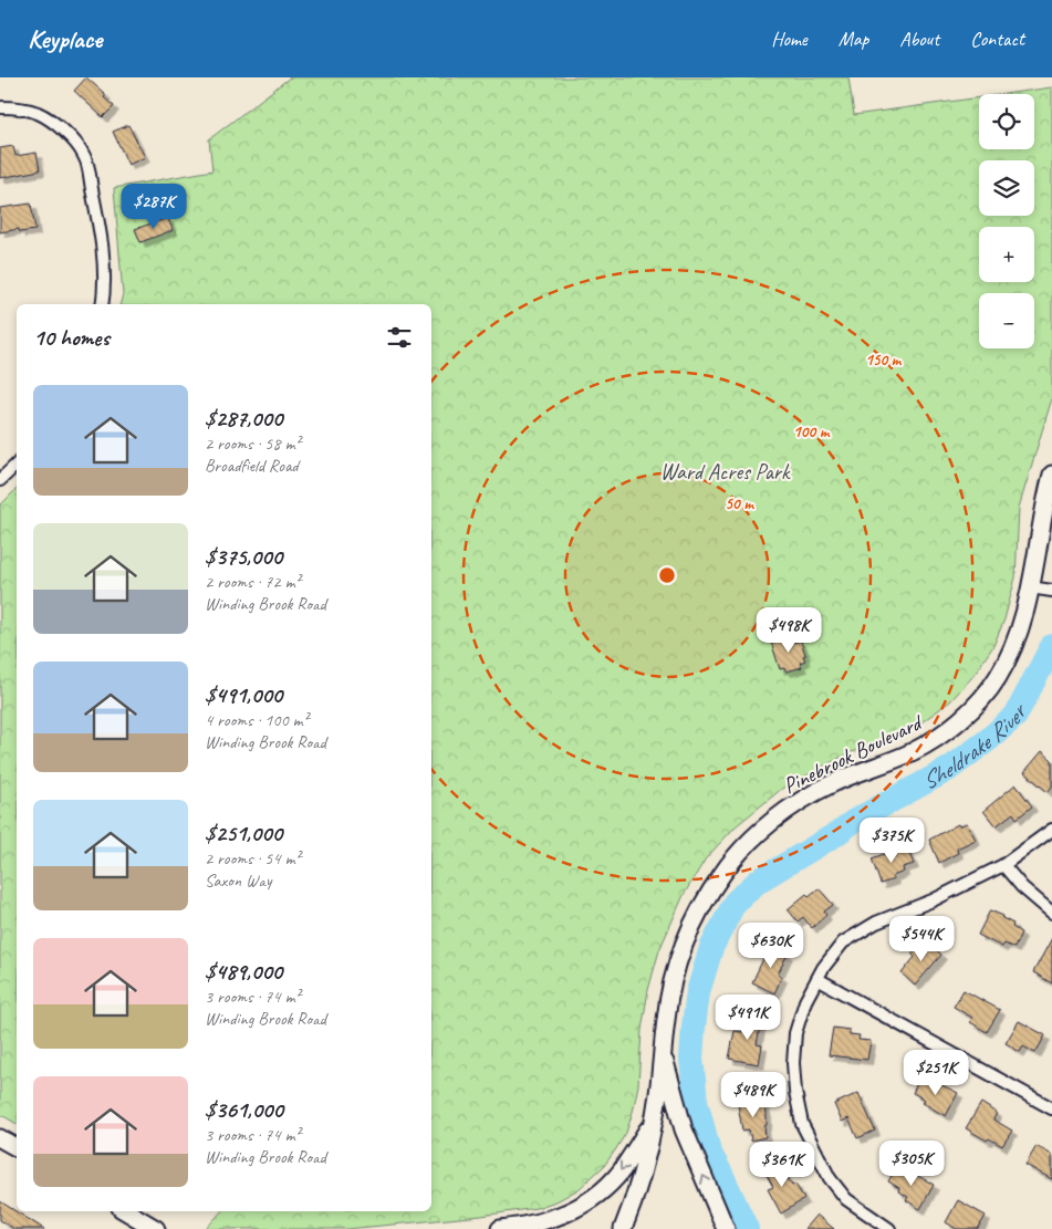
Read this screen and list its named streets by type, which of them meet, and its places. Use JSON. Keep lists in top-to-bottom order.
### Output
{
  "streets": {
    "street": ["Pinebrook Boulevard"]
  },
  "water": ["Sheldrake River"],
  "parks": ["Ward Acres Park"],
  "page": {
    "header": "Keyplace",
    "nav": [
      "Home",
      "Map",
      "About",
      "Contact"
    ],
    "map_buttons": ["+", "−"],
    "price": [
      "$287K",
      "$498K",
      "$375K",
      "$544K",
      "$630K",
      "$491K",
      "$251K",
      "$489K",
      "$305K",
      "$361K"
    ],
    "heading": "10 homes",
    "list": [
      {
        "name": "$287,000",
        "note": "2 rooms · 58 m² · Broadfield Road"
      },
      {
        "name": "$375,000",
        "note": "2 rooms · 72 m² · Winding Brook Road"
      },
      {
        "name": "$491,000",
        "note": "4 rooms · 100 m² · Winding Brook Road"
      },
      {
        "name": "$251,000",
        "note": "2 rooms · 54 m² · Saxon Way"
      },
      {
        "name": "$489,000",
        "note": "3 rooms · 74 m² · Winding Brook Road"
      },
      {
        "name": "$361,000",
        "note": "3 rooms · 74 m² · Winding Brook Road"
      }
    ]
  },
  "rings": ["150 m", "100 m", "50 m"]
}
